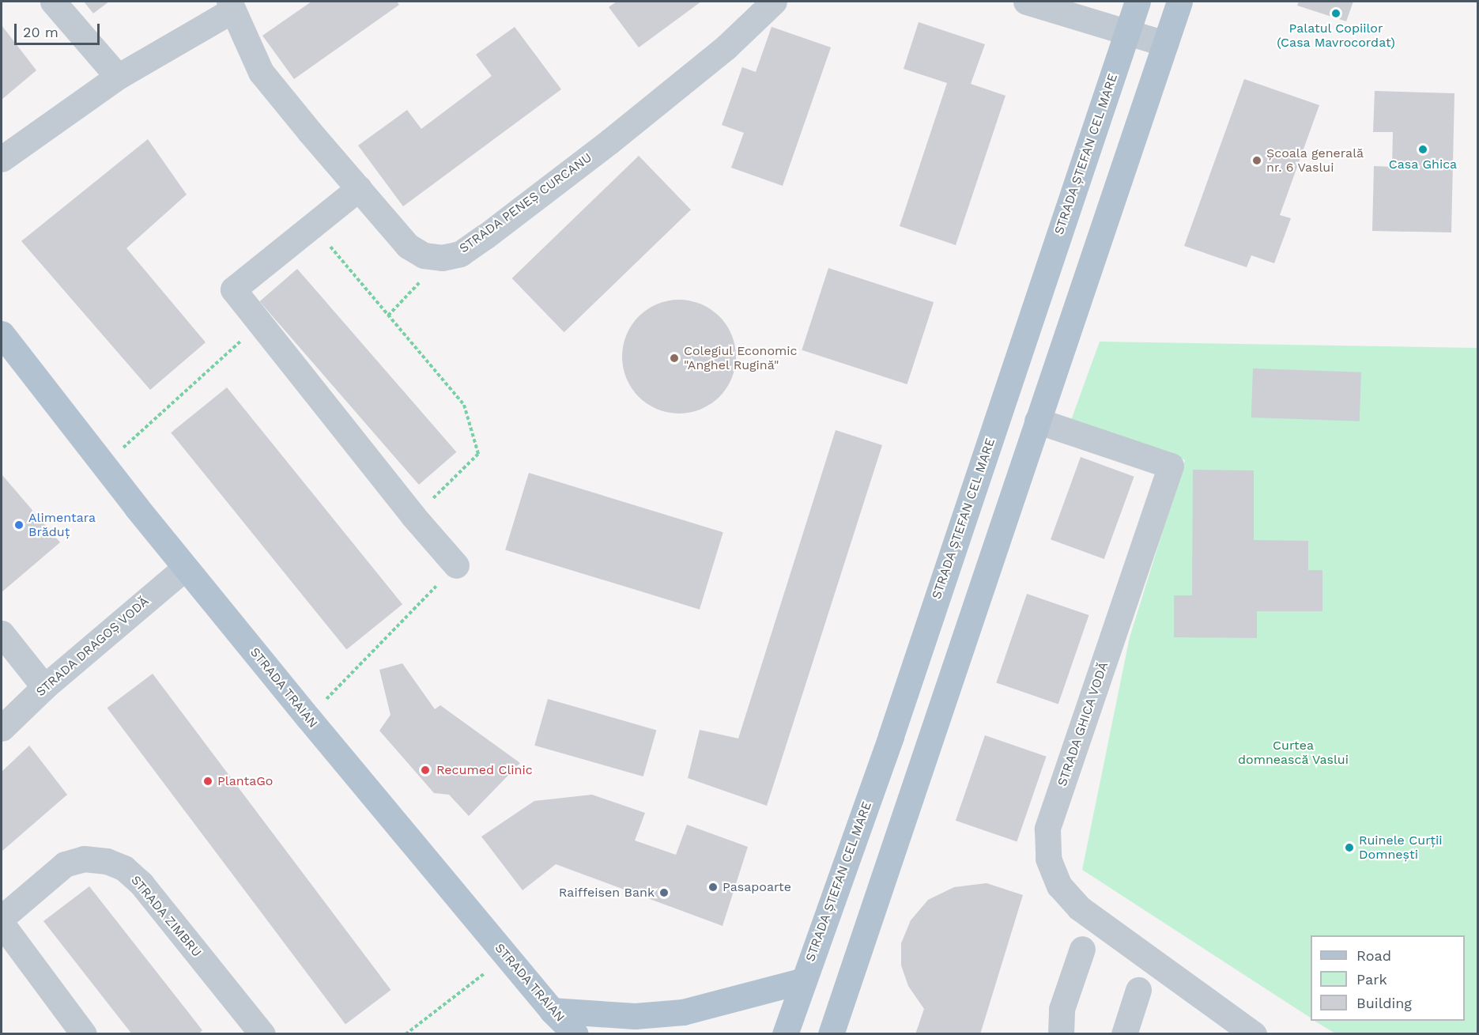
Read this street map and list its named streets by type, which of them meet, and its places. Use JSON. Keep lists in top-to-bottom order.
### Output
{
  "streets": {
    "main road": ["STRADA ȘTEFAN CEL MARE", "STRADA TRAIAN"],
    "street": [
      "STRADA PENEȘ CURCANU",
      "STRADA DRAGOȘ VODĂ",
      "STRADA GHICA VODĂ",
      "STRADA ZIMBRU"
    ]
  },
  "crossings": [
    ["STRADA DRAGOȘ VODĂ", "STRADA TRAIAN"]
  ],
  "parks": ["Curtea domnească Vaslui"],
  "places": [
    "Palatul Copiilor (Casa Mavrocordat)",
    "Casa Ghica",
    "Școala generală nr. 6 Vaslui",
    "Colegiul Economic \"Anghel Rugină\"",
    "Alimentara Brăduț",
    "Recumed Clinic",
    "PlantaGo",
    "Ruinele Curții Domnești",
    "Pasapoarte",
    "Raiffeisen Bank"
  ],
  "legend": ["Road", "Park", "Building"],
  "scale_bar": "20 m"
}
